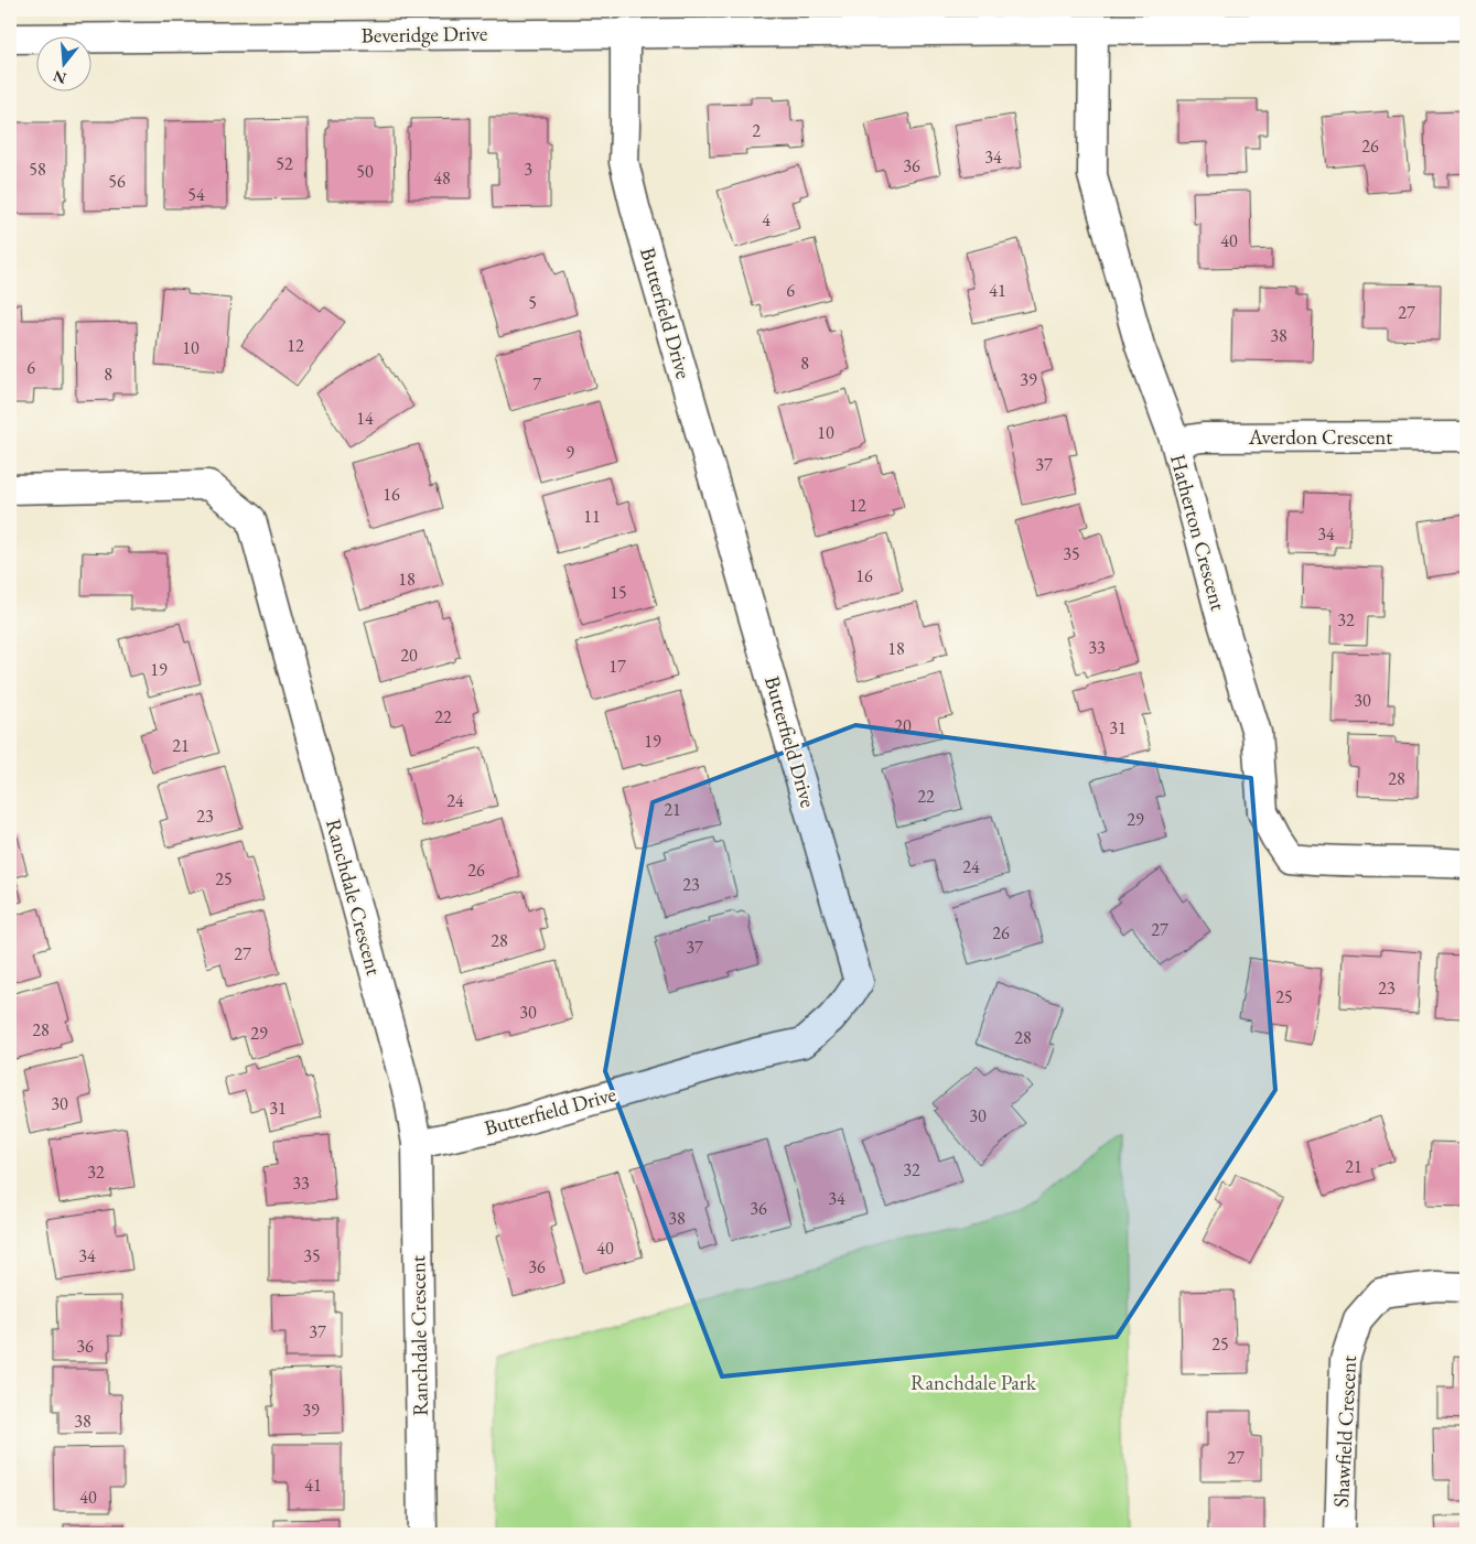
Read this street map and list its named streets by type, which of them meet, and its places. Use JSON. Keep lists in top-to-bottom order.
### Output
{
  "streets": {
    "street": [
      "Beveridge Drive",
      "Butterfield Drive",
      "Averdon Crescent",
      "Hatherton Crescent",
      "Ranchdale Crescent",
      "Shawfield Crescent"
    ]
  },
  "crossings": [
    ["Beveridge Drive", "Butterfield Drive"],
    ["Beveridge Drive", "Hatherton Crescent"],
    ["Butterfield Drive", "Ranchdale Crescent"],
    ["Averdon Crescent", "Hatherton Crescent"]
  ],
  "parks": ["Ranchdale Park"],
  "house_numbers": [
    "2",
    "26",
    "34",
    "52",
    "36",
    "58",
    "3",
    "50",
    "48",
    "56",
    "54",
    "4",
    "40",
    "6",
    "41",
    "5",
    "27",
    "38",
    "12",
    "10",
    "8",
    "6",
    "8",
    "39",
    "7",
    "14",
    "10",
    "9",
    "37",
    "16",
    "12",
    "11",
    "34",
    "35",
    "16",
    "18",
    "15",
    "32",
    "33",
    "18",
    "20",
    "17",
    "19",
    "30",
    "22",
    "20",
    "31",
    "19",
    "21",
    "28",
    "22",
    "24",
    "21",
    "23",
    "29",
    "24",
    "26",
    "25",
    "23",
    "27",
    "26",
    "28",
    "37",
    "27",
    "23",
    "25",
    "30",
    "28",
    "29",
    "28",
    "30",
    "31",
    "30",
    "21",
    "32",
    "32",
    "33",
    "34",
    "36",
    "38",
    "40",
    "34",
    "35",
    "36",
    "37",
    "25",
    "36",
    "39",
    "38",
    "27",
    "41",
    "40"
  ],
  "north": "bottom"
}
